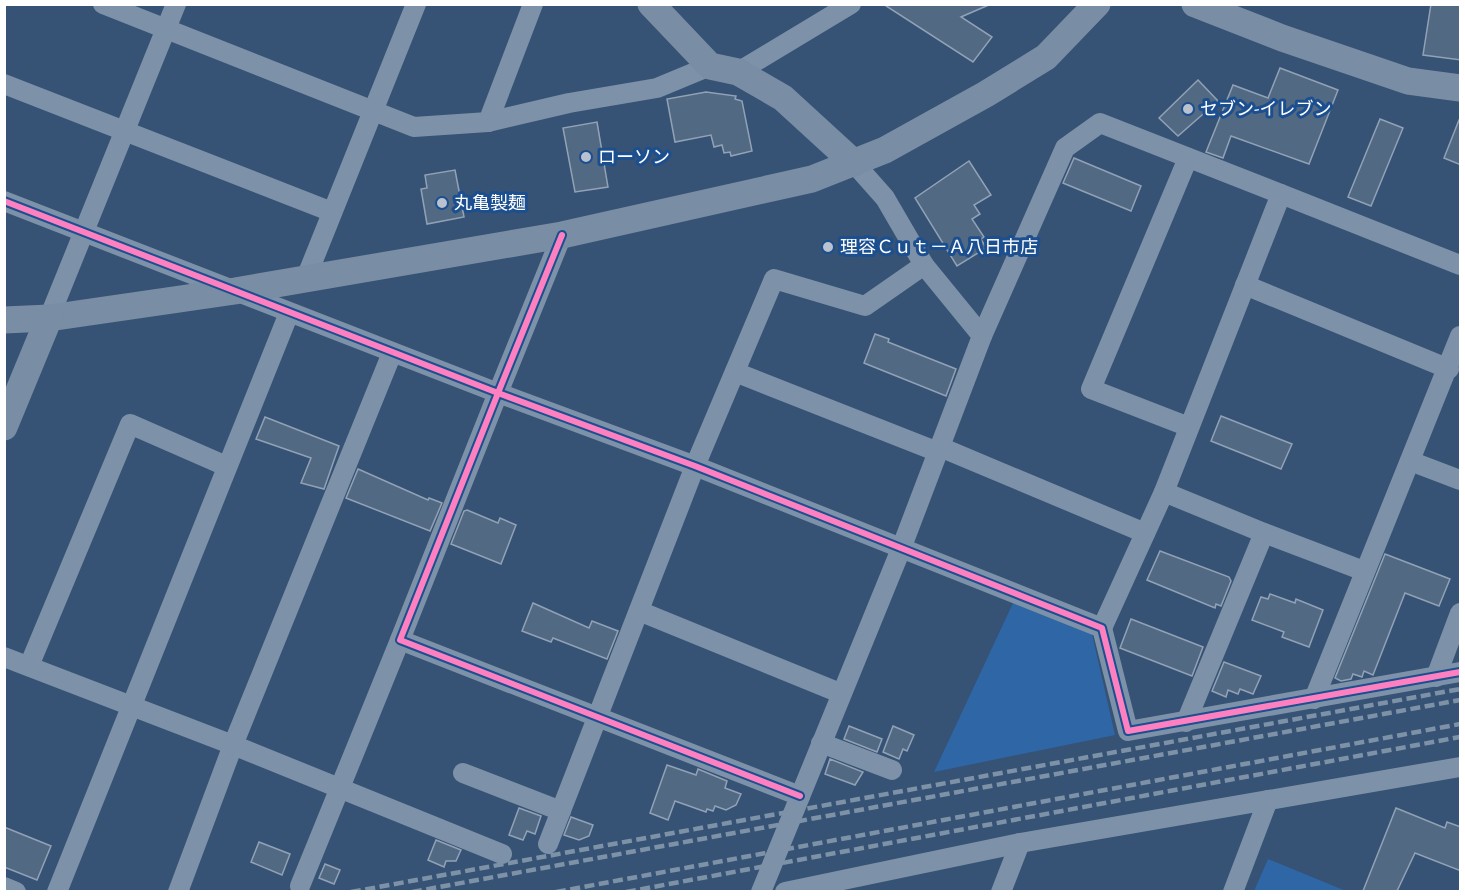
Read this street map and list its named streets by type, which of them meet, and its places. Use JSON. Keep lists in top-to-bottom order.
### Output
{
  "places": [
    "セブン-イレブン",
    "ローソン",
    "丸亀製麺",
    "理容Ｃｕｔ－Ａ八日市店"
  ]
}
